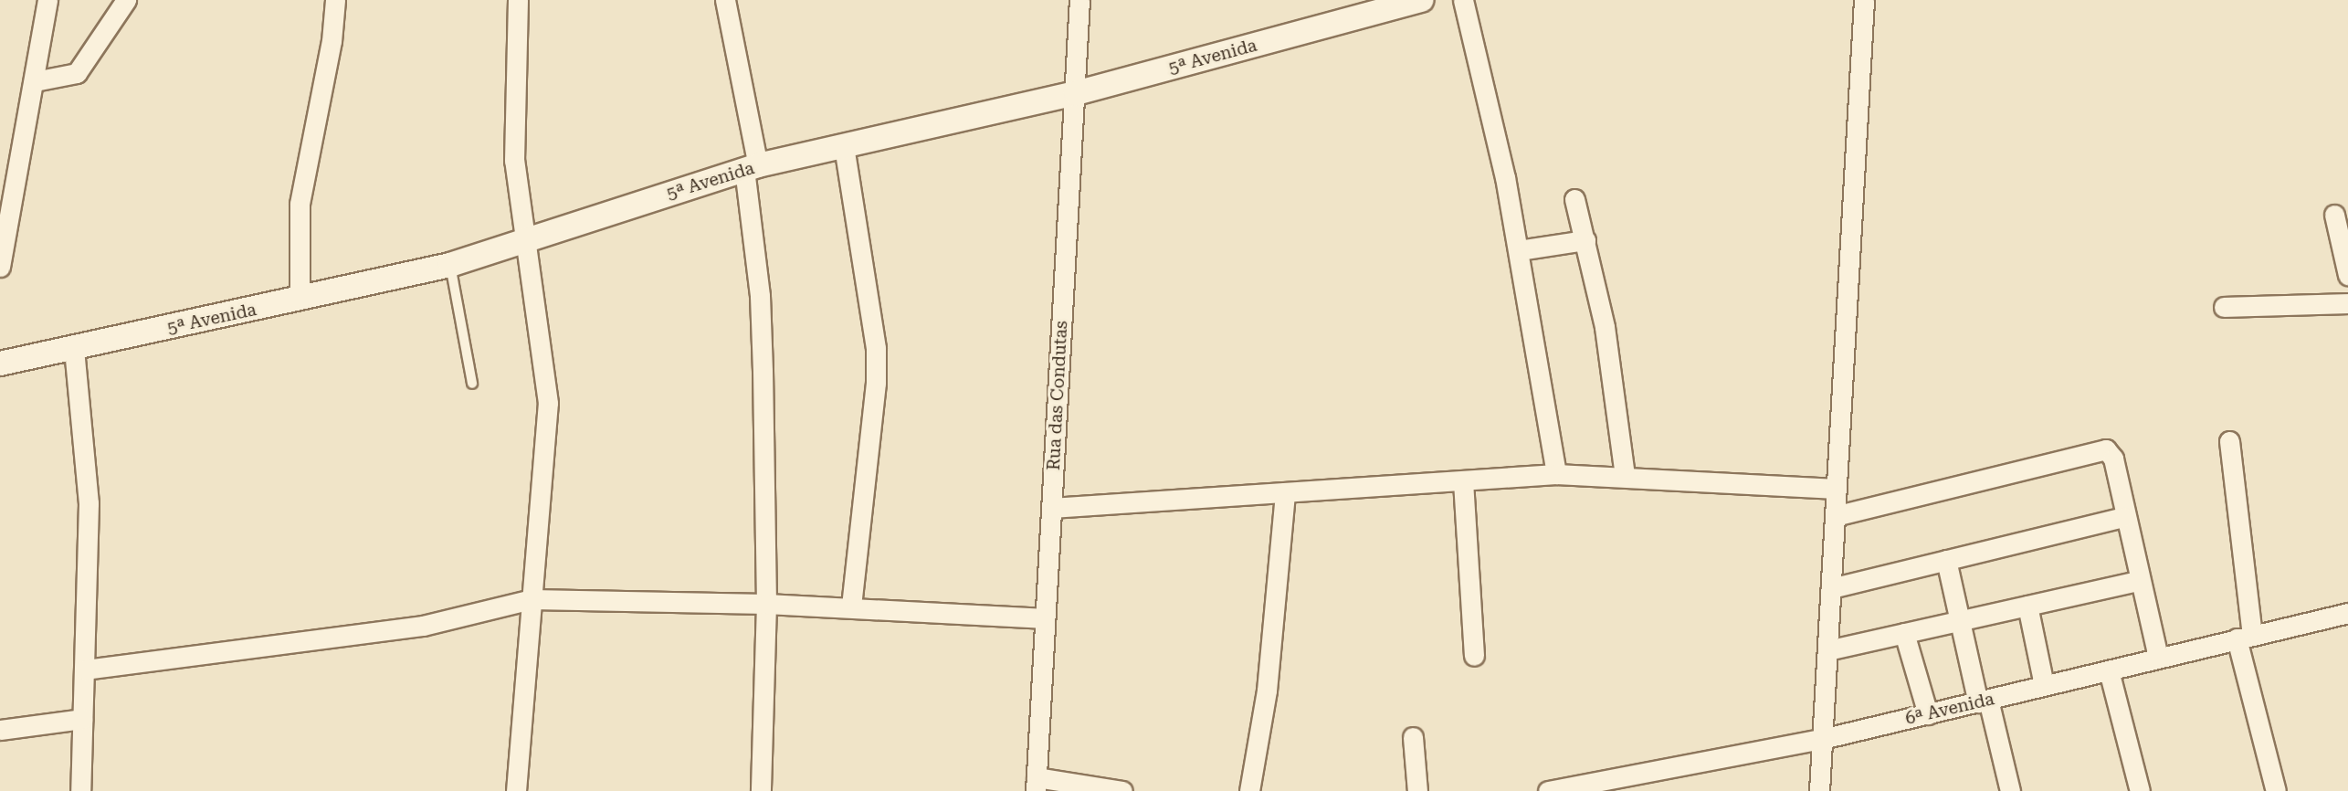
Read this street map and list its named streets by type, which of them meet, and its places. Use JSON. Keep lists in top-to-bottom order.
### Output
{
  "streets": {
    "street": ["5ª Avenida", "Rua das Condutas", "6ª Avenida"]
  },
  "crossings": [
    ["5ª Avenida", "Rua das Condutas"]
  ]
}
